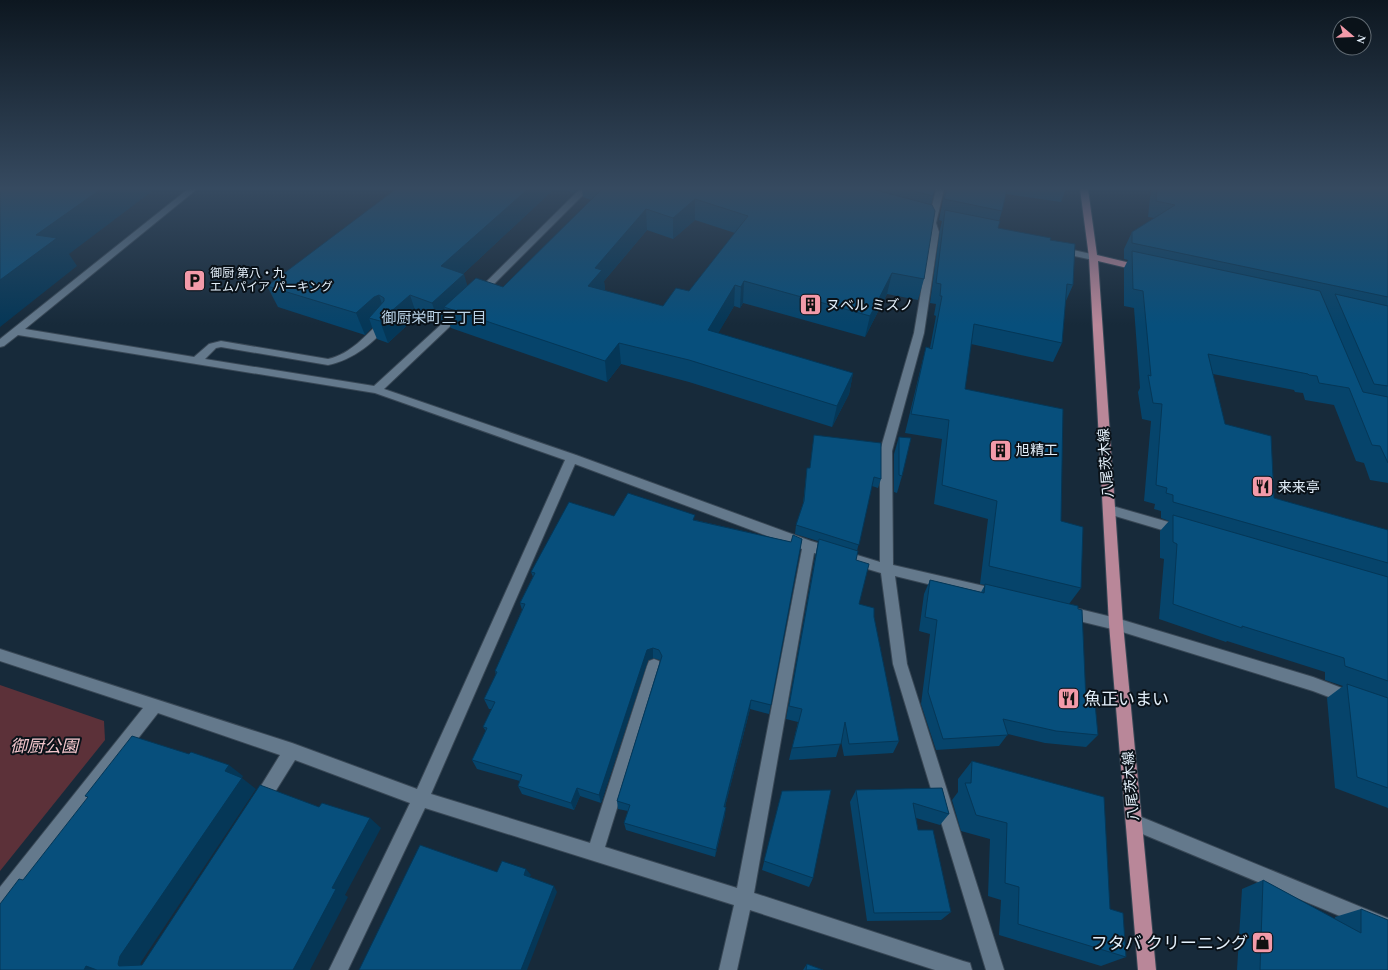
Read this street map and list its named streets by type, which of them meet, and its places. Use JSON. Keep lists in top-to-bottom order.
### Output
{
  "streets": {
    "main road": ["八尾茨木線"]
  },
  "districts": ["御厨栄町三丁目"],
  "parks": ["御厨公園"],
  "places": {
    "parking": ["御厨 第八・九 エムパイア パーキング"],
    "building": ["ヌベル ミズノ", "旭精工"],
    "restaurant": ["来来亭", "魚正いまい"],
    "shop": ["フタバ クリーニング"]
  },
  "north": "right"
}
